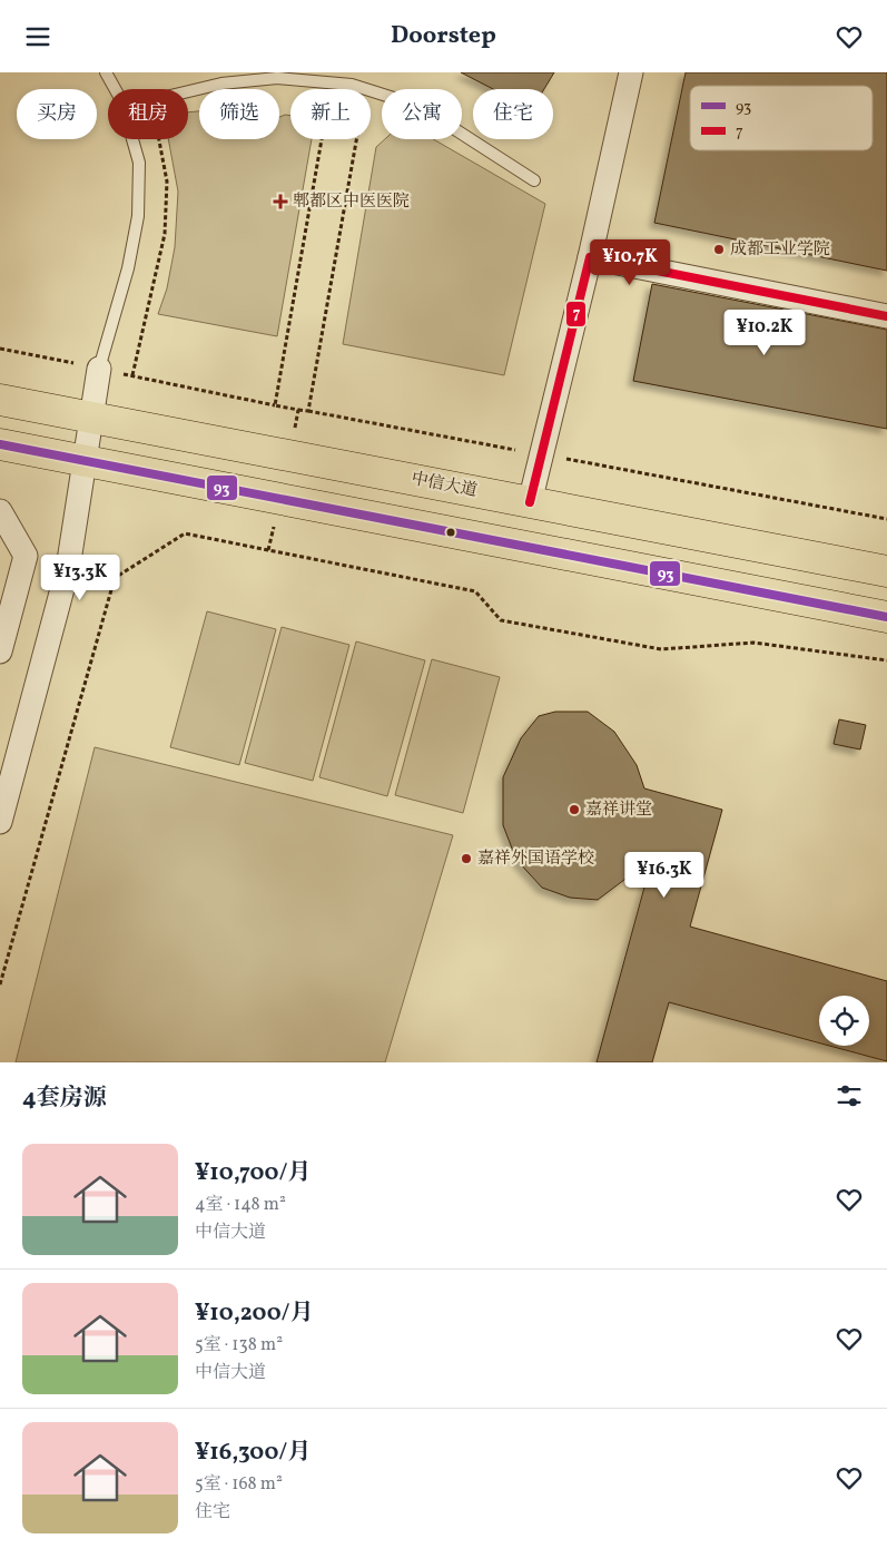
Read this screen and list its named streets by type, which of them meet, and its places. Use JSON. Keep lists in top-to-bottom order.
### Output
{
  "streets": {
    "main road": ["中信大道"]
  },
  "places": {
    "health": ["郫都区中医医院"],
    "other": ["成都工业学院", "嘉祥讲堂", "嘉祥外国语学校"]
  },
  "lines": ["transit line 7", "transit line 93"],
  "legend": ["93", "7"],
  "page": {
    "header": "Doorstep",
    "chip": [
      "买房",
      "租房",
      "筛选",
      "新上",
      "公寓",
      "住宅"
    ],
    "price": [
      "¥10.7K",
      "¥10.2K",
      "¥13.3K",
      "¥16.3K"
    ],
    "heading": "4套房源",
    "list": [
      {
        "name": "¥10,700/月",
        "note": "4室 · 148 m² · 中信大道"
      },
      {
        "name": "¥10,200/月",
        "note": "5室 · 138 m² · 中信大道"
      },
      {
        "name": "¥16,300/月",
        "note": "5室 · 168 m² · 住宅"
      }
    ]
  }
}
